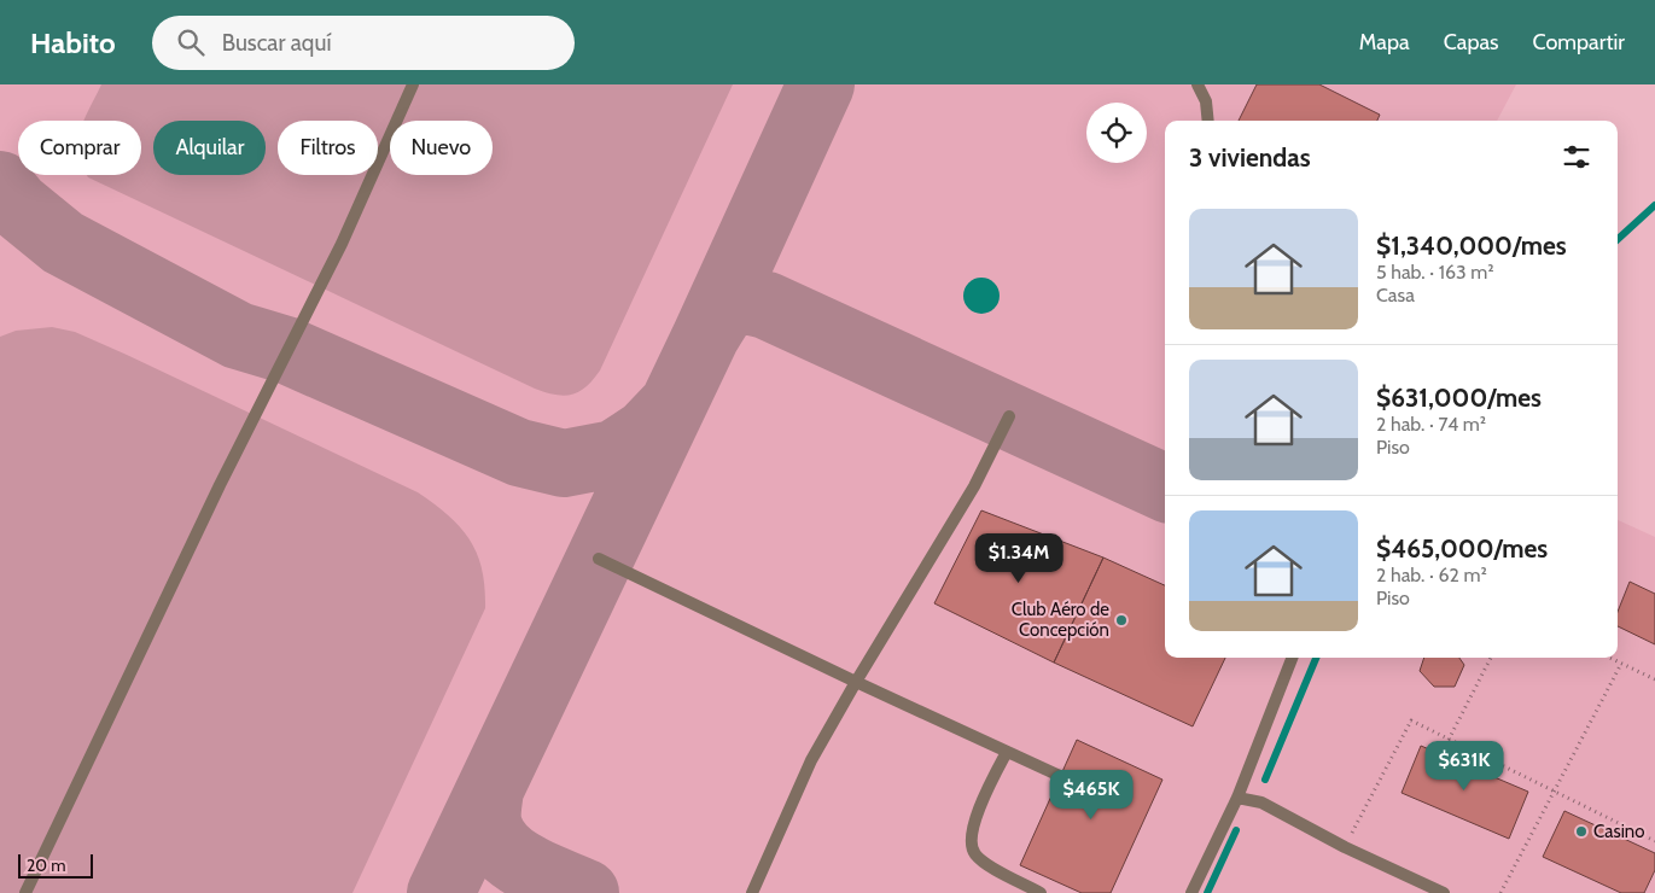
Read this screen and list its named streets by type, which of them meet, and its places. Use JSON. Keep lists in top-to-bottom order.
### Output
{
  "places": ["Club Aéro de Concepción", "Casino"],
  "scale_bar": "20 m",
  "page": {
    "header": "Habito",
    "search": "Buscar aquí",
    "nav": ["Mapa", "Capas", "Compartir"],
    "chip": [
      "Comprar",
      "Alquilar",
      "Filtros",
      "Nuevo"
    ],
    "heading": "3 viviendas",
    "list": [
      {
        "name": "$1,340,000/mes",
        "note": "5 hab. · 163 m² · Casa"
      },
      {
        "name": "$631,000/mes",
        "note": "2 hab. · 74 m² · Piso"
      },
      {
        "name": "$465,000/mes",
        "note": "2 hab. · 62 m² · Piso"
      }
    ],
    "price": ["$1.34M", "$631K", "$465K"],
    "scale": "20 m"
  }
}
